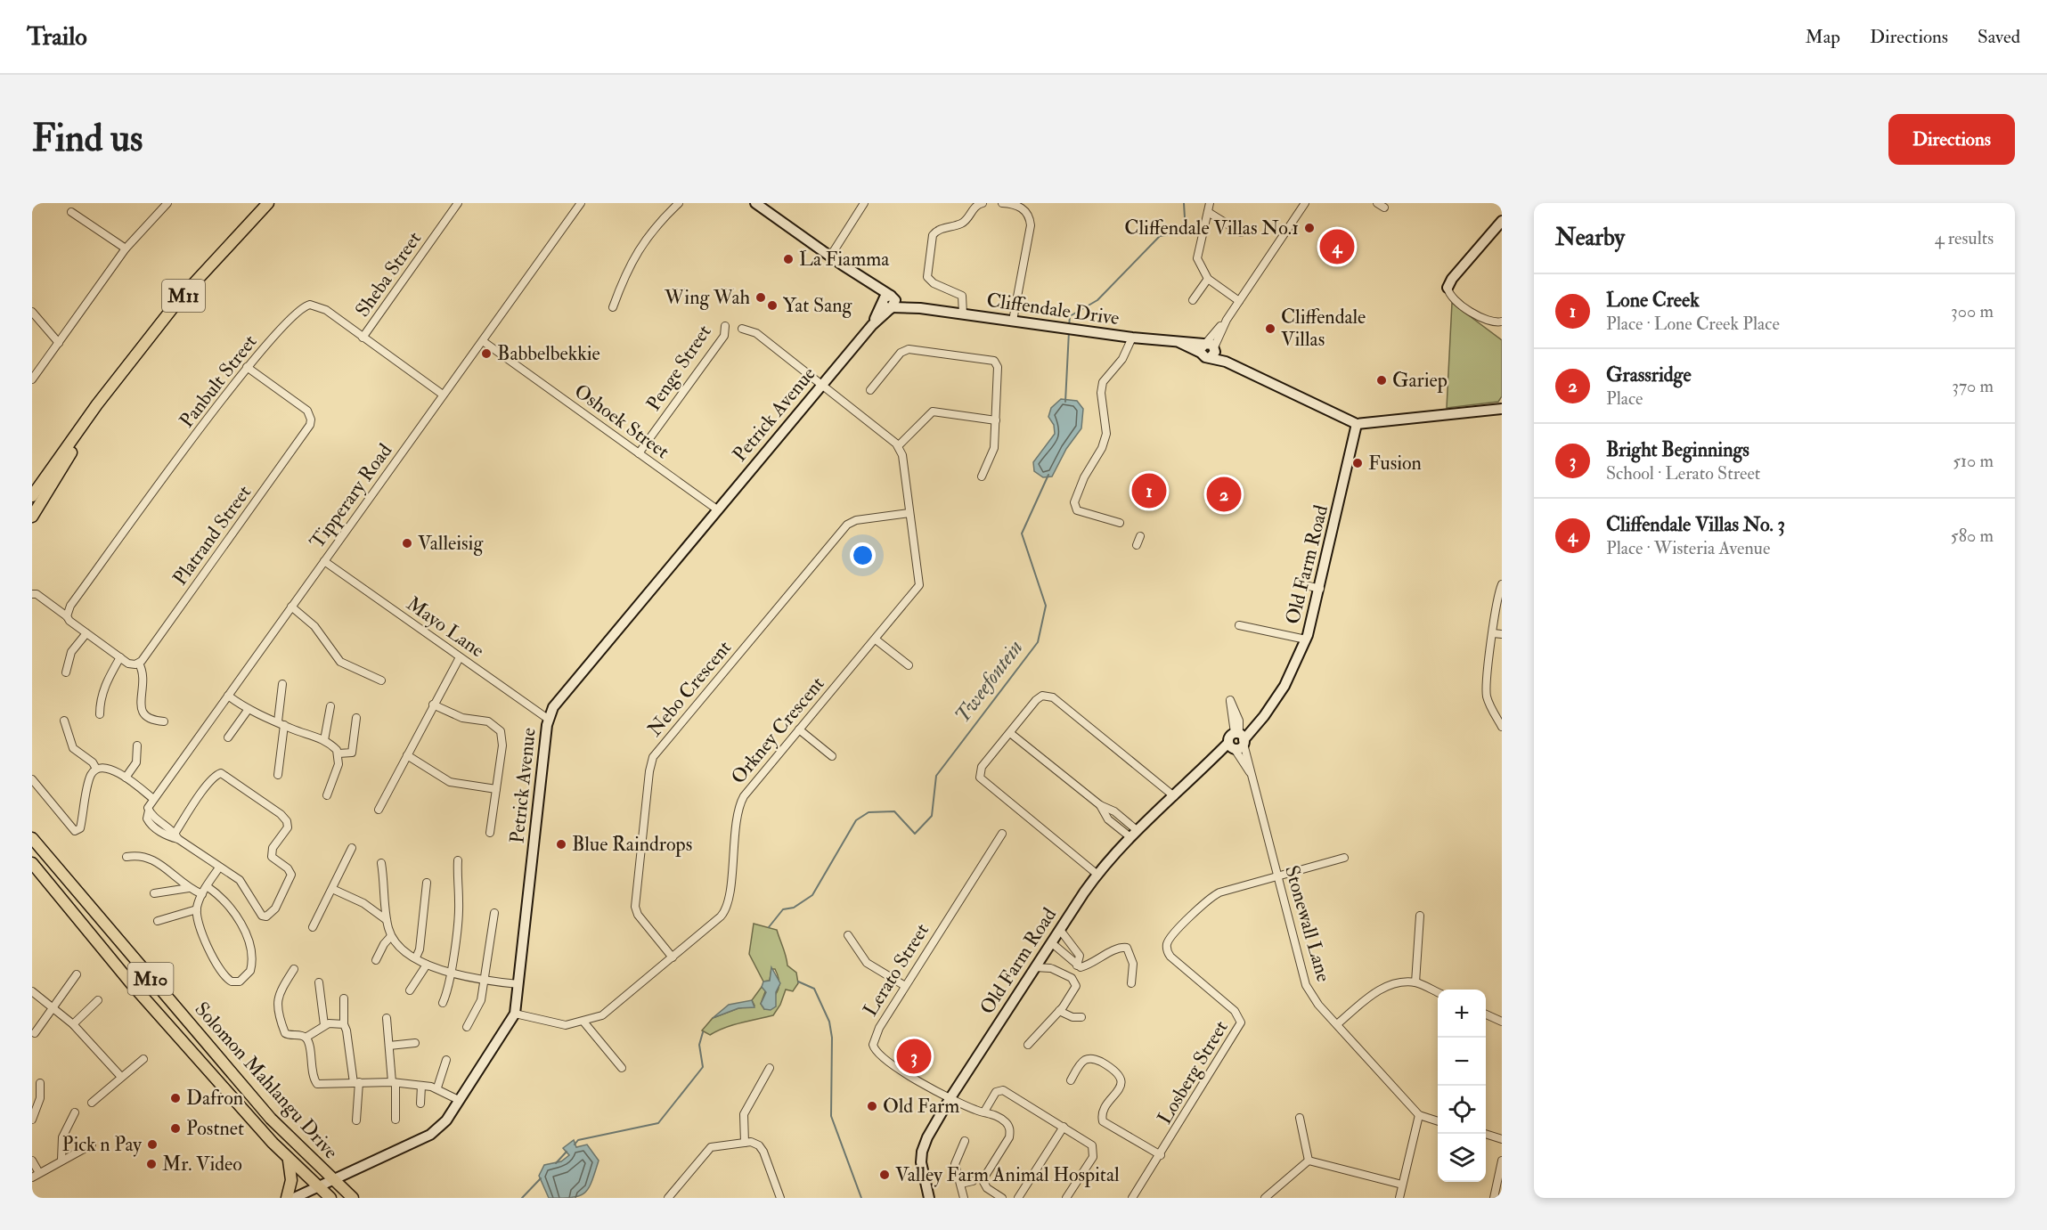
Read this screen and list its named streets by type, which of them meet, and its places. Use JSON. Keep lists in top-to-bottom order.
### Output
{
  "streets": {
    "main road": ["M11", "M10", "Solomon Mahlangu Drive"],
    "street": [
      "Sheba Street",
      "Cliffendale Drive",
      "Penge Street",
      "Panbult Street",
      "Petrick Avenue",
      "Oshoek Street",
      "Tipperary Road",
      "Platrand Street",
      "Old Farm Road",
      "Mayo Lane",
      "Nebo Crescent",
      "Orkney Crescent",
      "Stonewall Lane",
      "Lerato Street",
      "Losberg Street"
    ]
  },
  "crossings": [
    ["Sheba Street", "Panbult Street"],
    ["Cliffendale Drive", "Petrick Avenue"],
    ["Penge Street", "Petrick Avenue"],
    ["Penge Street", "Oshoek Street"],
    ["Panbult Street", "Tipperary Road"],
    ["Panbult Street", "Platrand Street"],
    ["Petrick Avenue", "Oshoek Street"],
    ["Petrick Avenue", "Mayo Lane"],
    ["Petrick Avenue", "Orkney Crescent"],
    ["Petrick Avenue", "Solomon Mahlangu Drive"],
    ["Oshoek Street", "Tipperary Road"],
    ["Tipperary Road", "Mayo Lane"],
    ["Old Farm Road", "Stonewall Lane"],
    ["Old Farm Road", "Lerato Street"],
    ["Nebo Crescent", "Orkney Crescent"],
    ["Stonewall Lane", "Losberg Street"]
  ],
  "water": ["Tweefontein"],
  "places": [
    "Cliffendale Villas No.1",
    "La Fiamma",
    "Wing Wah",
    "Yat Sang",
    "Cliffendale Villas",
    "Babbelbekkie",
    "Gariep",
    "Fusion",
    "Valleisig",
    "Blue Raindrops",
    "Dafron",
    "Old Farm",
    "Postnet",
    "Pick n Pay",
    "Mr. Video",
    "Valley Farm Animal Hospital"
  ],
  "page": {
    "header": "Trailo",
    "nav": ["Map", "Directions", "Saved"],
    "buttons": "Directions",
    "title": "Find us",
    "heading": ["Nearby", "4 results"],
    "pins": [
      "4",
      "1",
      "2",
      "3"
    ],
    "list": [
      {
        "mark": "1",
        "name": "Lone Creek",
        "note": "Place · Lone Creek Place",
        "value": "300 m"
      },
      {
        "mark": "2",
        "name": "Grassridge",
        "note": "Place",
        "value": "370 m"
      },
      {
        "mark": "3",
        "name": "Bright Beginnings",
        "note": "School · Lerato Street",
        "value": "510 m"
      },
      {
        "mark": "4",
        "name": "Cliffendale Villas No. 3",
        "note": "Place · Wisteria Avenue",
        "value": "580 m"
      }
    ],
    "map_buttons": ["+", "−"]
  }
}
